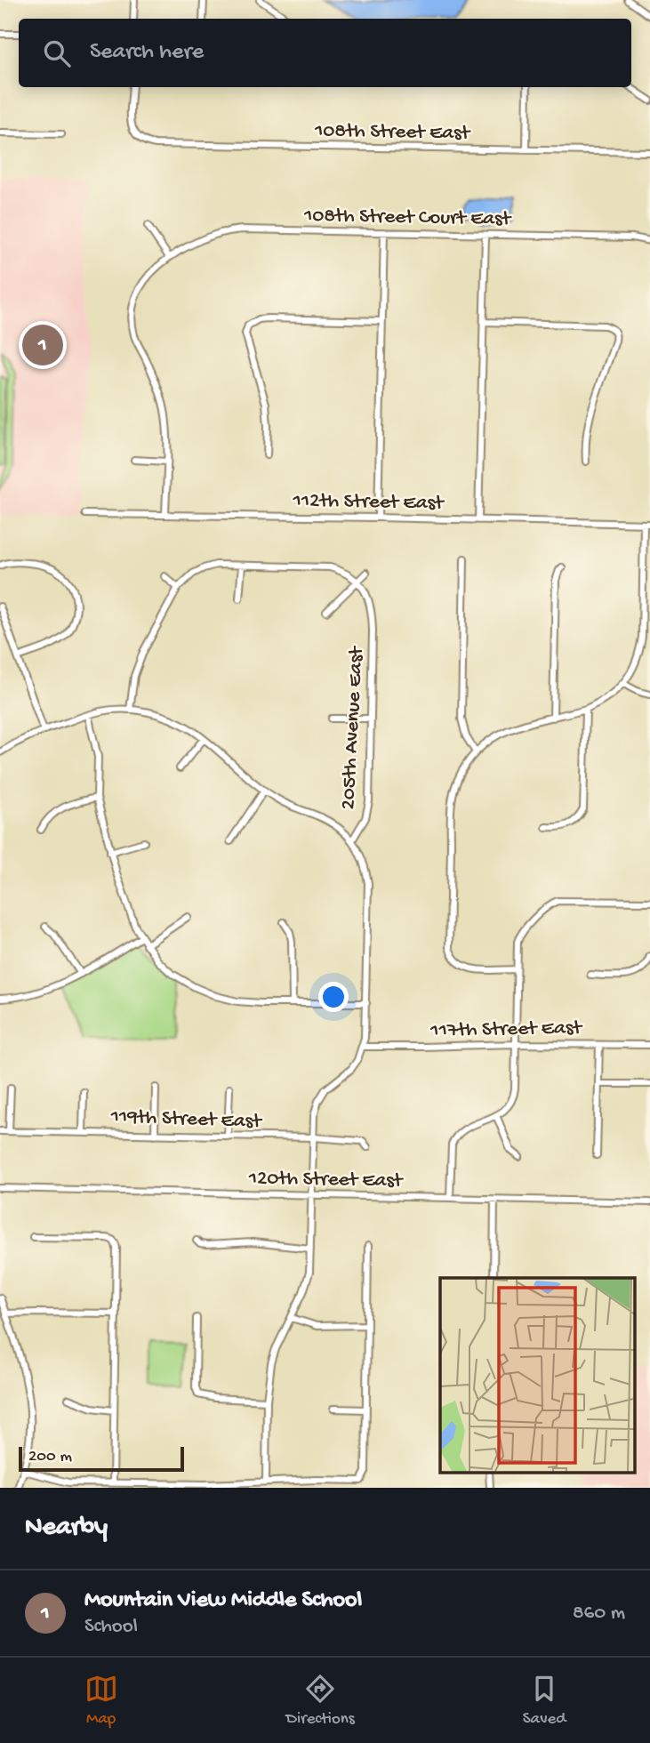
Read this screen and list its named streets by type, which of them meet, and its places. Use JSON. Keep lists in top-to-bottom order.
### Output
{
  "streets": {
    "street": [
      "108th Street East",
      "108th Street Court East",
      "112th Street East",
      "205th Avenue East",
      "117th Street East",
      "119th Street East",
      "120th Street East"
    ]
  },
  "crossings": [
    ["108th Street Court East", "112th Street East"],
    ["205th Avenue East", "117th Street East"],
    ["205th Avenue East", "119th Street East"],
    ["205th Avenue East", "120th Street East"]
  ],
  "scale_bar": "200 m",
  "page": {
    "search": "Search here",
    "pins": "1",
    "scale": "200 m",
    "heading": "Nearby",
    "list": [
      {
        "mark": "1",
        "name": "Mountain View Middle School",
        "note": "School",
        "value": "860 m"
      }
    ],
    "nav": ["Map", "Directions", "Saved"]
  }
}
